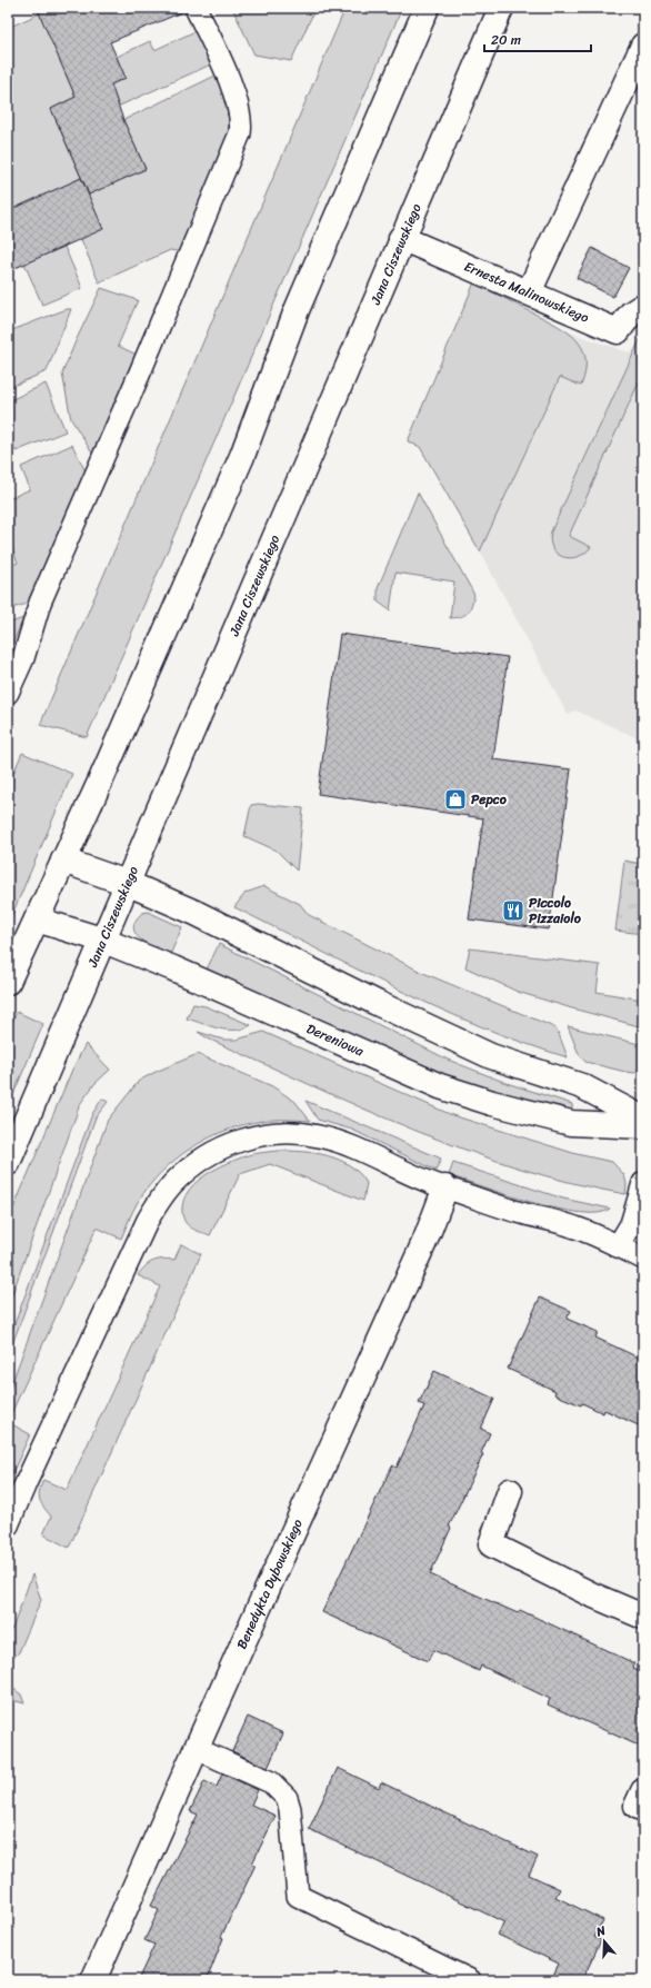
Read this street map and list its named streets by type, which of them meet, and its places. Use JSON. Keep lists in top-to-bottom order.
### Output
{
  "streets": {
    "street": [
      "Jana Ciszewskiego",
      "Ernesta Malinowskiego",
      "Dereniowa",
      "Benedykta Dybowskiego"
    ]
  },
  "crossings": [
    ["Jana Ciszewskiego", "Ernesta Malinowskiego"],
    ["Jana Ciszewskiego", "Dereniowa"]
  ],
  "places": {
    "shop": ["Pepco"],
    "restaurant": ["Piccolo Pizzaiolo"]
  },
  "scale_bar": "20 m",
  "north": "top"
}
